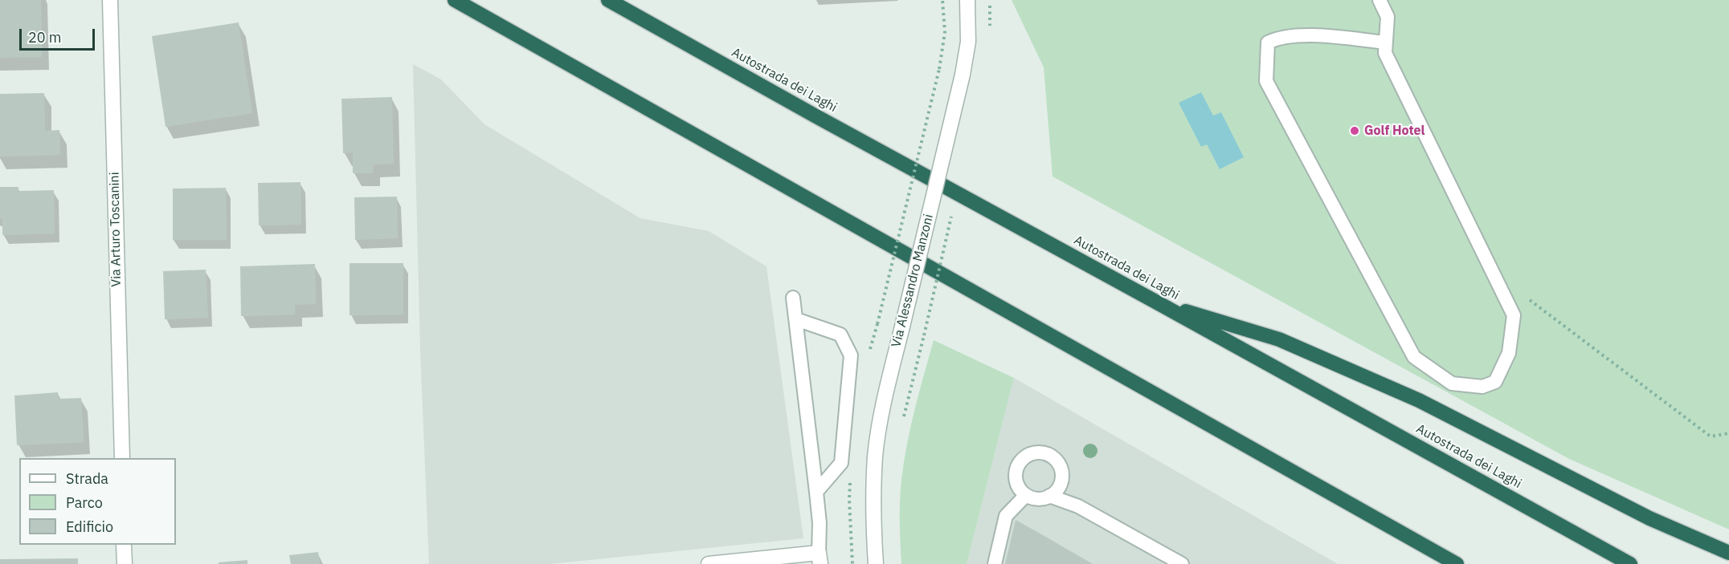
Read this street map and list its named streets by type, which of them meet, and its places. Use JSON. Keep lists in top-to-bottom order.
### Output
{
  "streets": {
    "highway": ["Autostrada dei Laghi"],
    "street": ["Via Arturo Toscanini", "Via Alessandro Manzoni"]
  },
  "places": ["Golf Hotel"],
  "legend": ["Strada", "Parco", "Edificio"],
  "scale_bar": "20 m"
}
